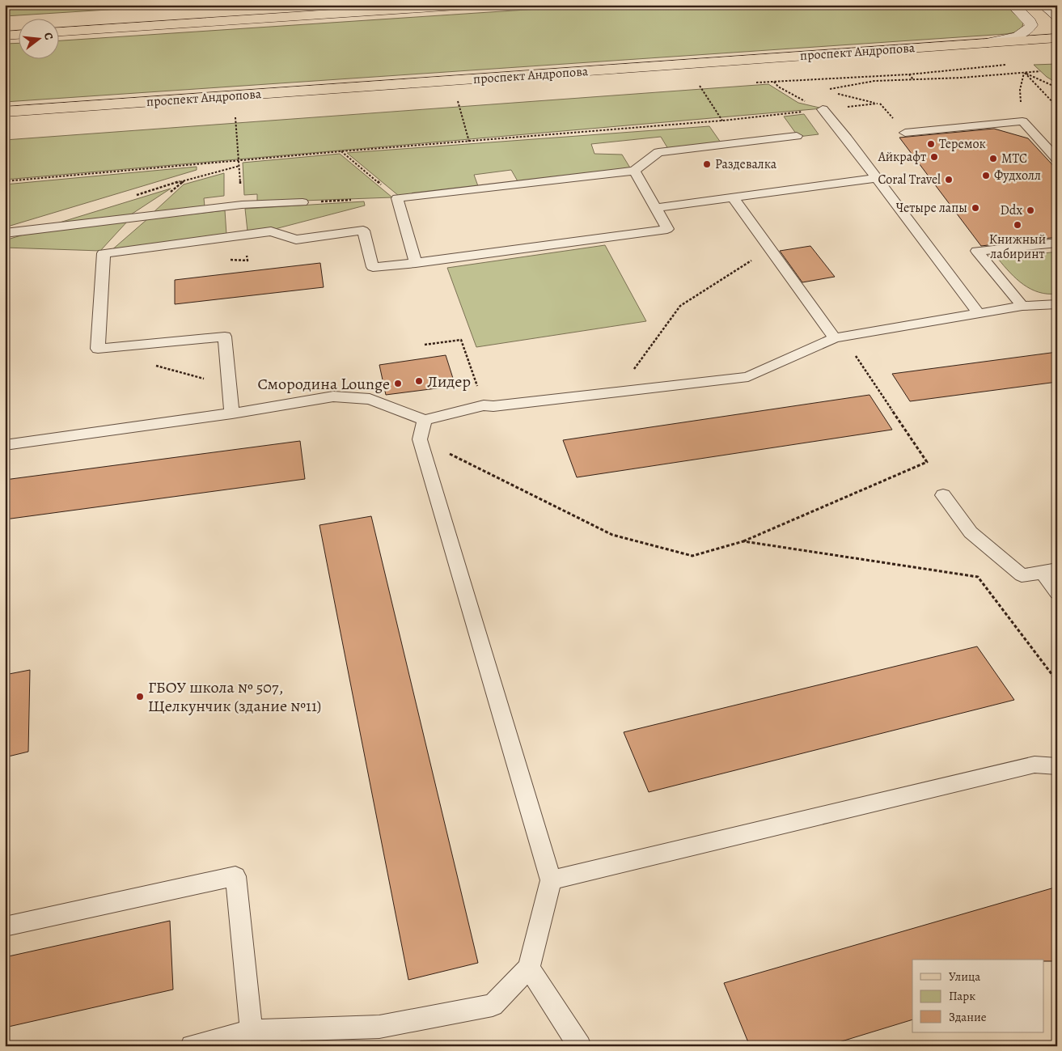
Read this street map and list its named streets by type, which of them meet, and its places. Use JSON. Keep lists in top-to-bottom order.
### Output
{
  "streets": {
    "main road": ["проспект Андропова"]
  },
  "places": [
    "Теремок",
    "Айкрафт",
    "МТС",
    "Раздевалка",
    "Фудхолл",
    "Coral Travel",
    "Четыре лапы",
    "Ddx",
    "Книжный лабиринт",
    "Лидер",
    "Смородина Lounge",
    "ГБОУ школа № 507, Щелкунчик (здание №11)"
  ],
  "legend": ["Улица", "Парк", "Здание"],
  "north": "right"
}
